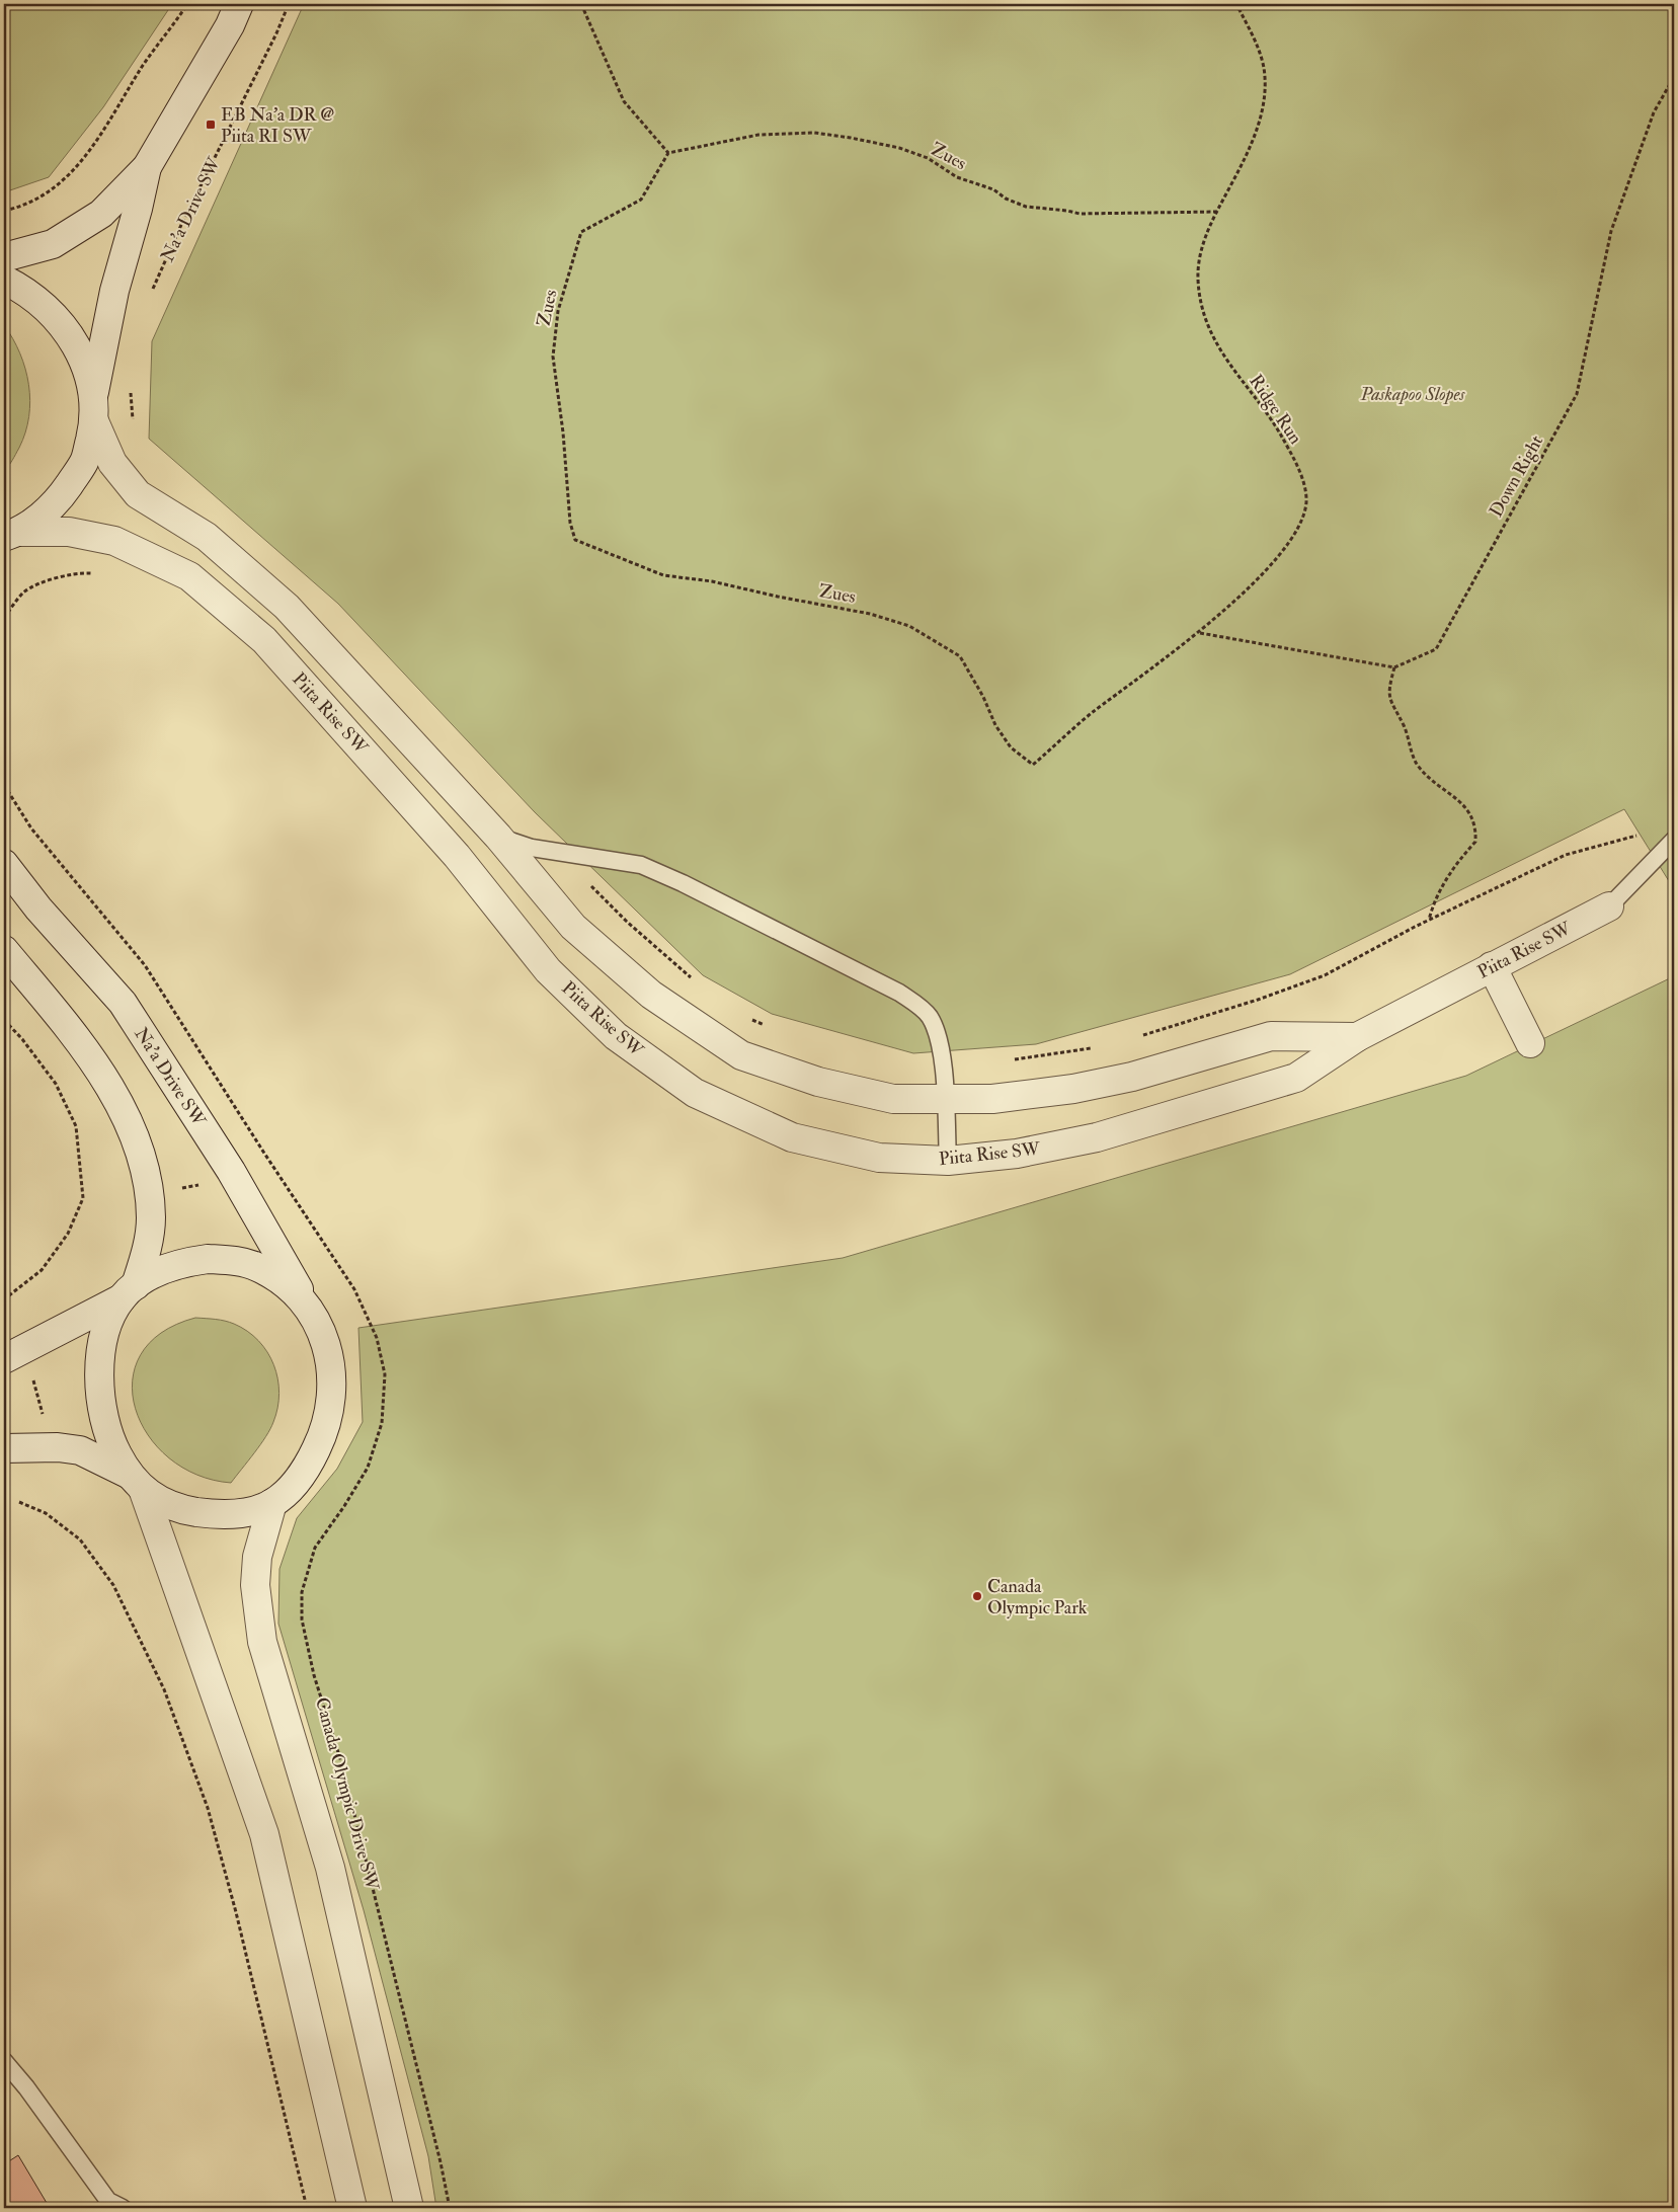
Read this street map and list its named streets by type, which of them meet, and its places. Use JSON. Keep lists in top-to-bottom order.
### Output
{
  "streets": {
    "street": ["Na'a Drive SW", "Piita Rise SW", "Canada Olympic Drive SW"],
    "path": ["Zues", "Ridge Run", "Down Right"]
  },
  "crossings": [
    ["Zues", "Ridge Run"]
  ],
  "parks": ["Paskapoo Slopes"],
  "places": {
    "transit": ["EB Na'a DR @ Piita RI SW"],
    "other": ["Canada Olympic Park"]
  }
}
